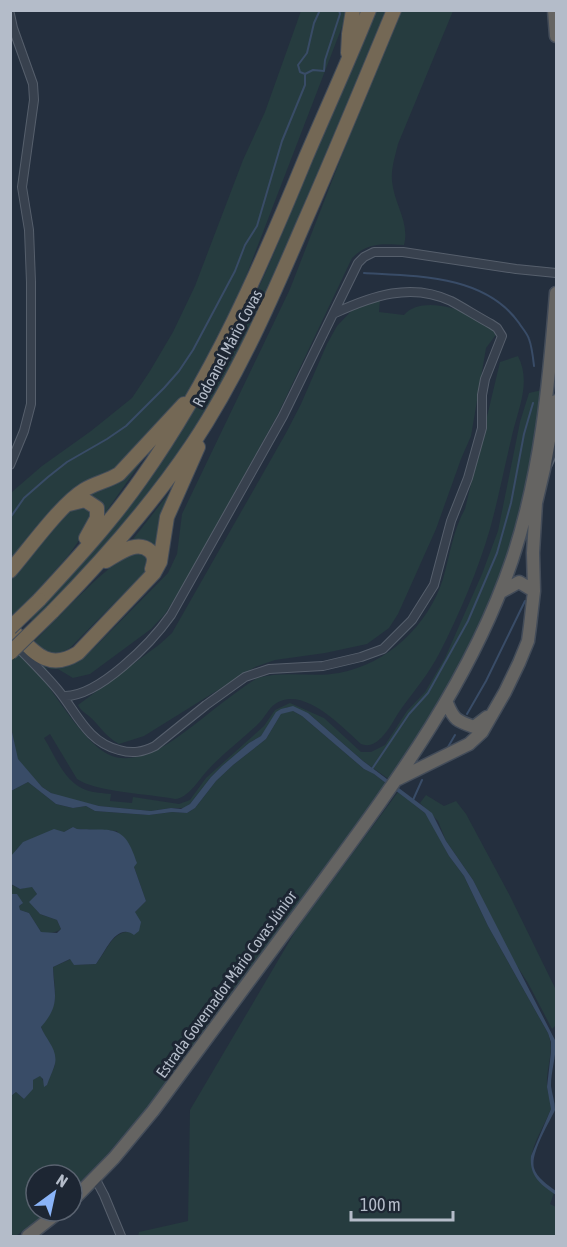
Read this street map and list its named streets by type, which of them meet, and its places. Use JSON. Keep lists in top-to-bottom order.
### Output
{
  "streets": {
    "highway": ["Rodoanel Mário Covas", "Estrada Governador Mário Covas Júnior"]
  },
  "scale_bar": "100 m",
  "north": "top right"
}
